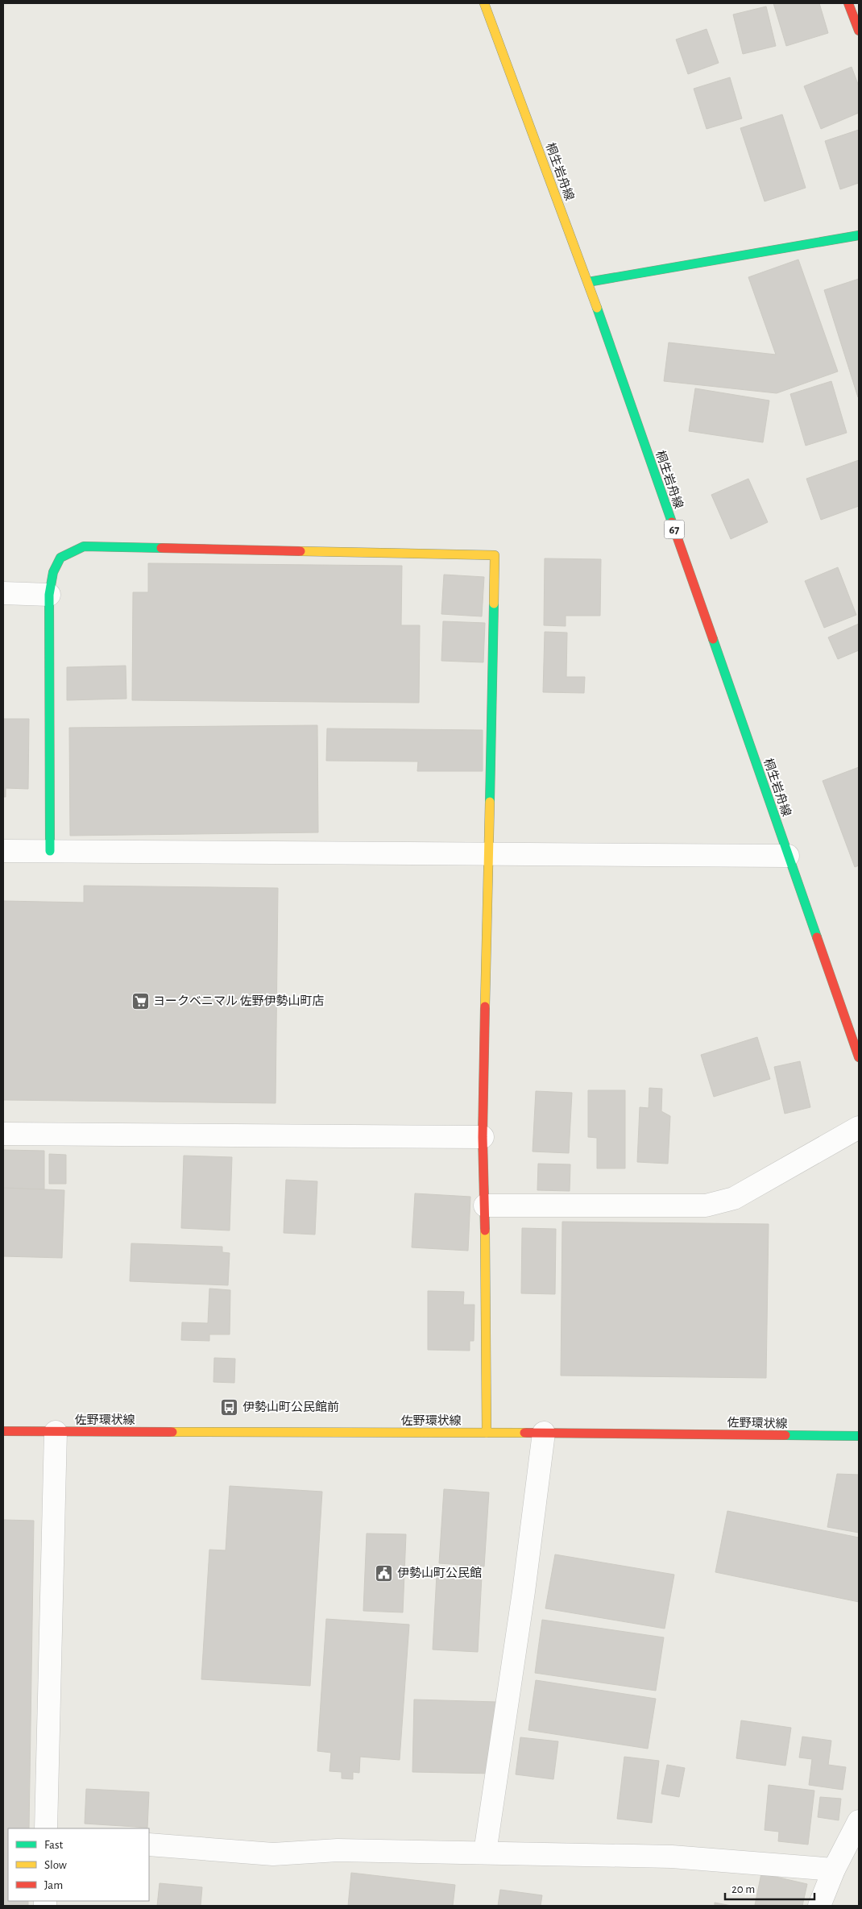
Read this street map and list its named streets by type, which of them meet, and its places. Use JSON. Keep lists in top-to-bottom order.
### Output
{
  "streets": {
    "main road": ["桐生岩舟線", "67", "佐野環状線"]
  },
  "places": {
    "supermarket": ["ヨークベニマル 佐野伊勢山町店"],
    "bus stop": ["伊勢山町公民館前"],
    "public building": ["伊勢山町公民館"]
  },
  "legend": ["Fast", "Slow", "Jam"],
  "scale_bar": "20 m"
}
